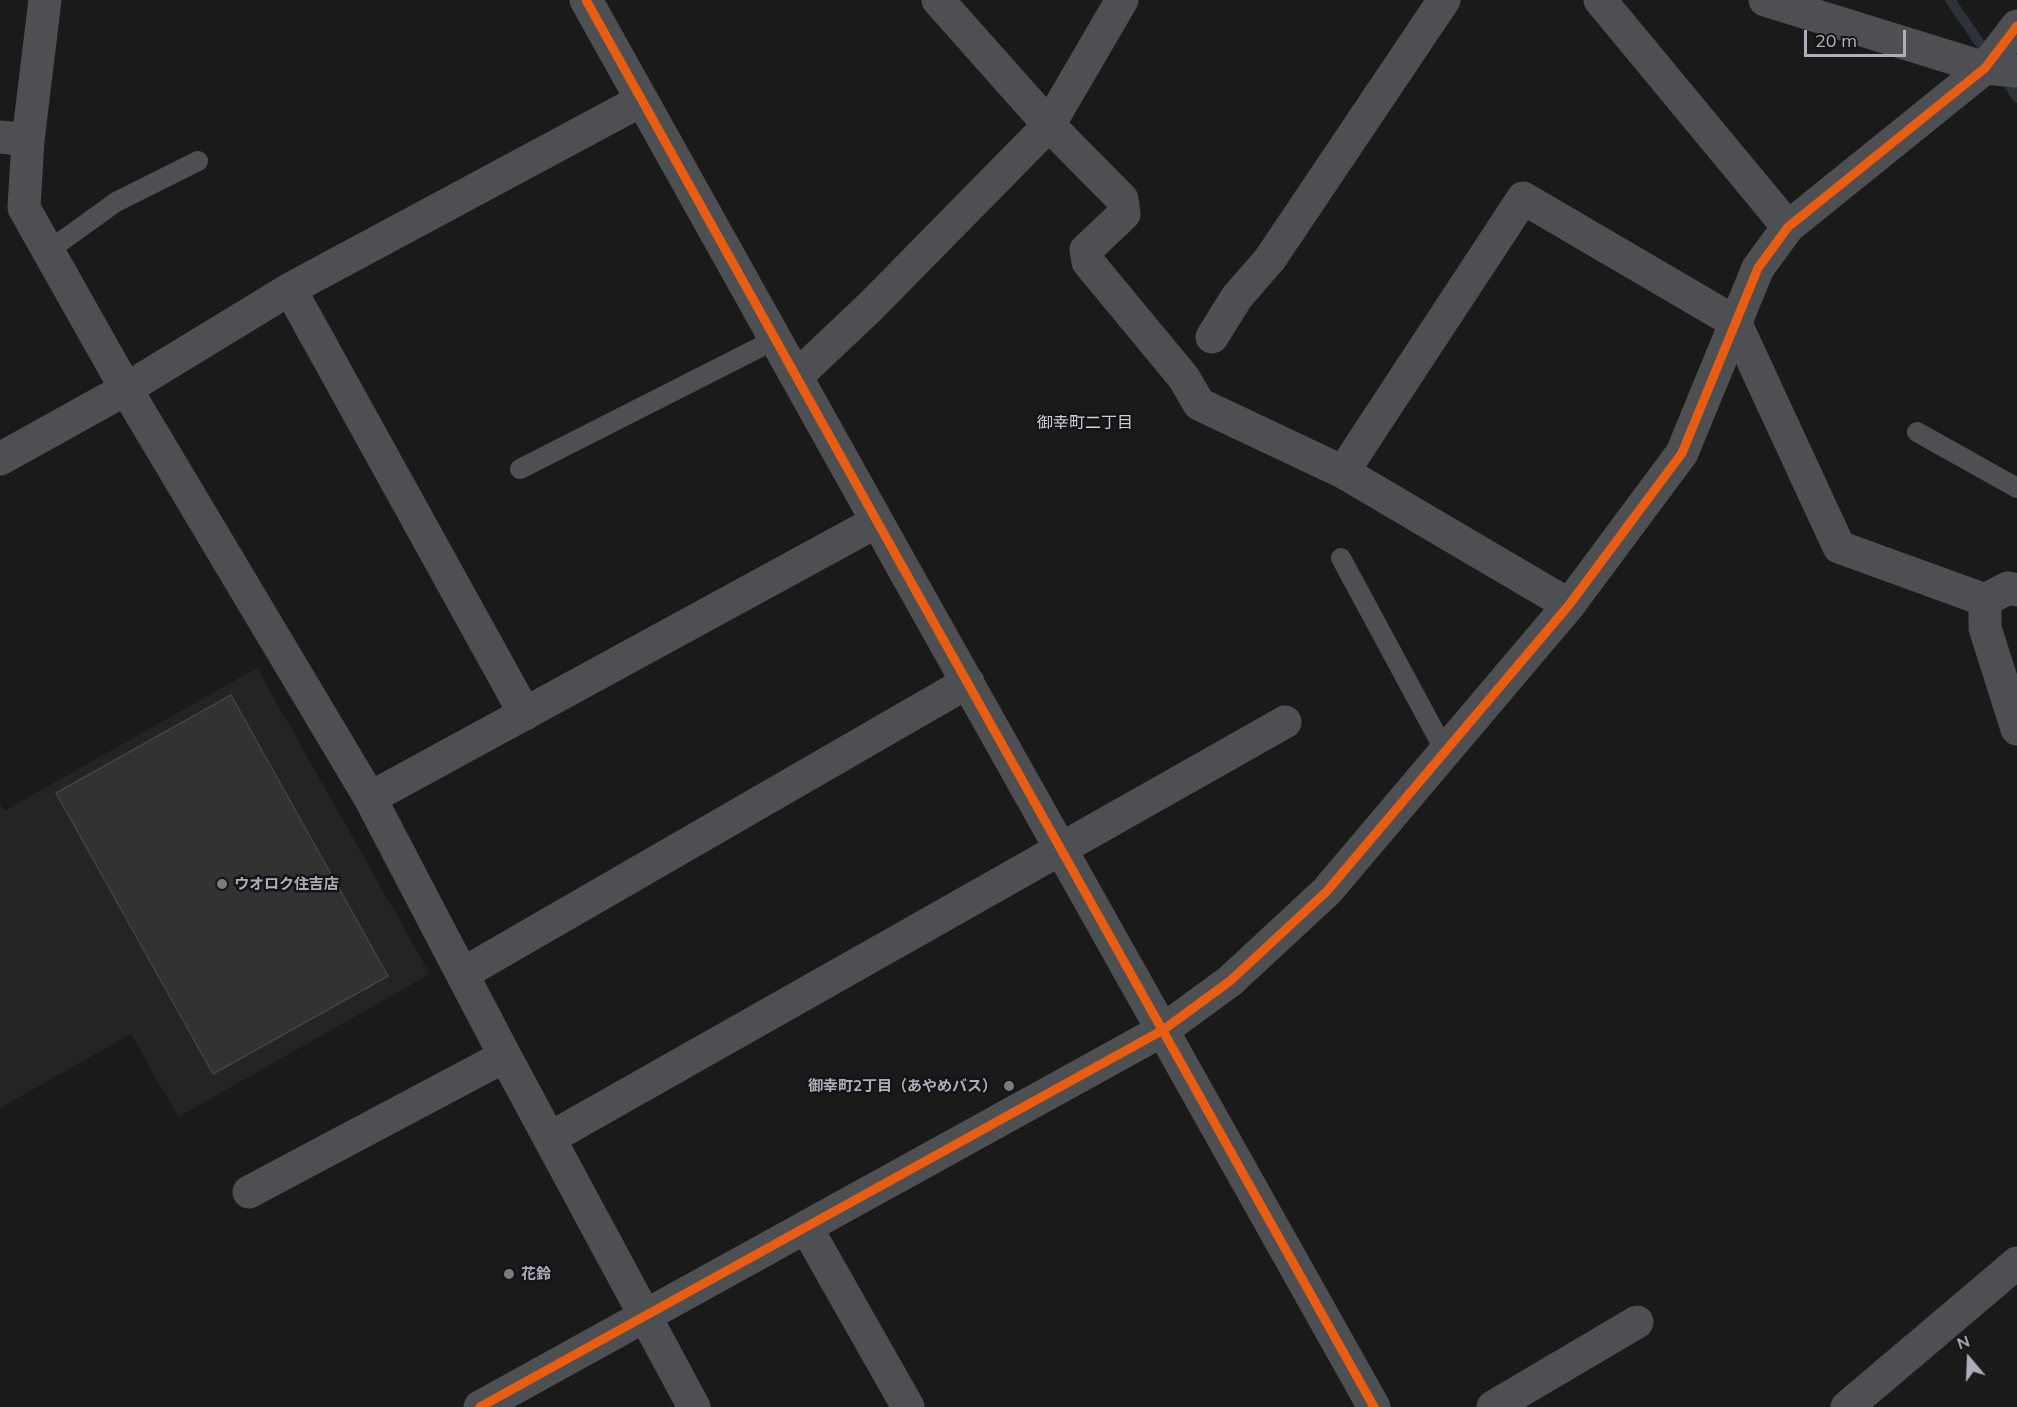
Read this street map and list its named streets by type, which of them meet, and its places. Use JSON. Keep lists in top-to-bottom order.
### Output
{
  "districts": ["御幸町二丁目"],
  "places": ["ウオロク住吉店", "御幸町2丁目（あやめバス）", "花鈴"],
  "scale_bar": "20 m",
  "north": "top"
}
